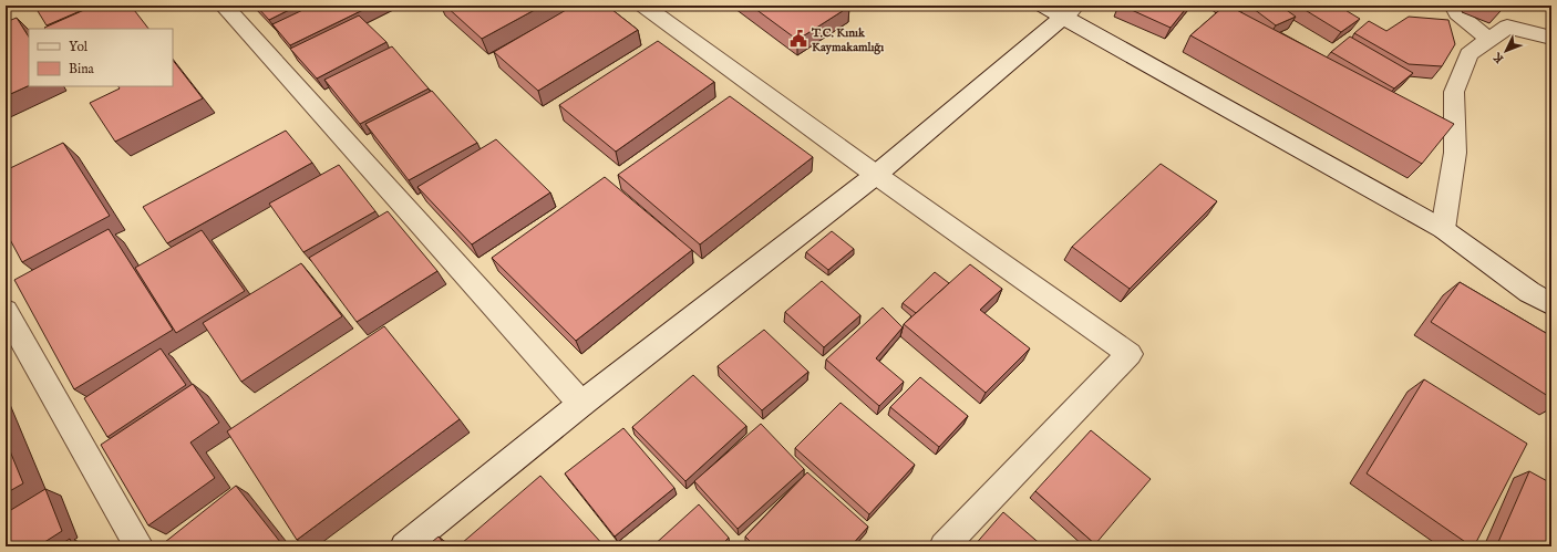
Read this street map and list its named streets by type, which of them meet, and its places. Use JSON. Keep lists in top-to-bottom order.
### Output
{
  "places": {
    "public building": ["T.C. Kınık Kaymakamlığı"]
  },
  "legend": ["Yol", "Bina"],
  "north": "bottom left"
}
